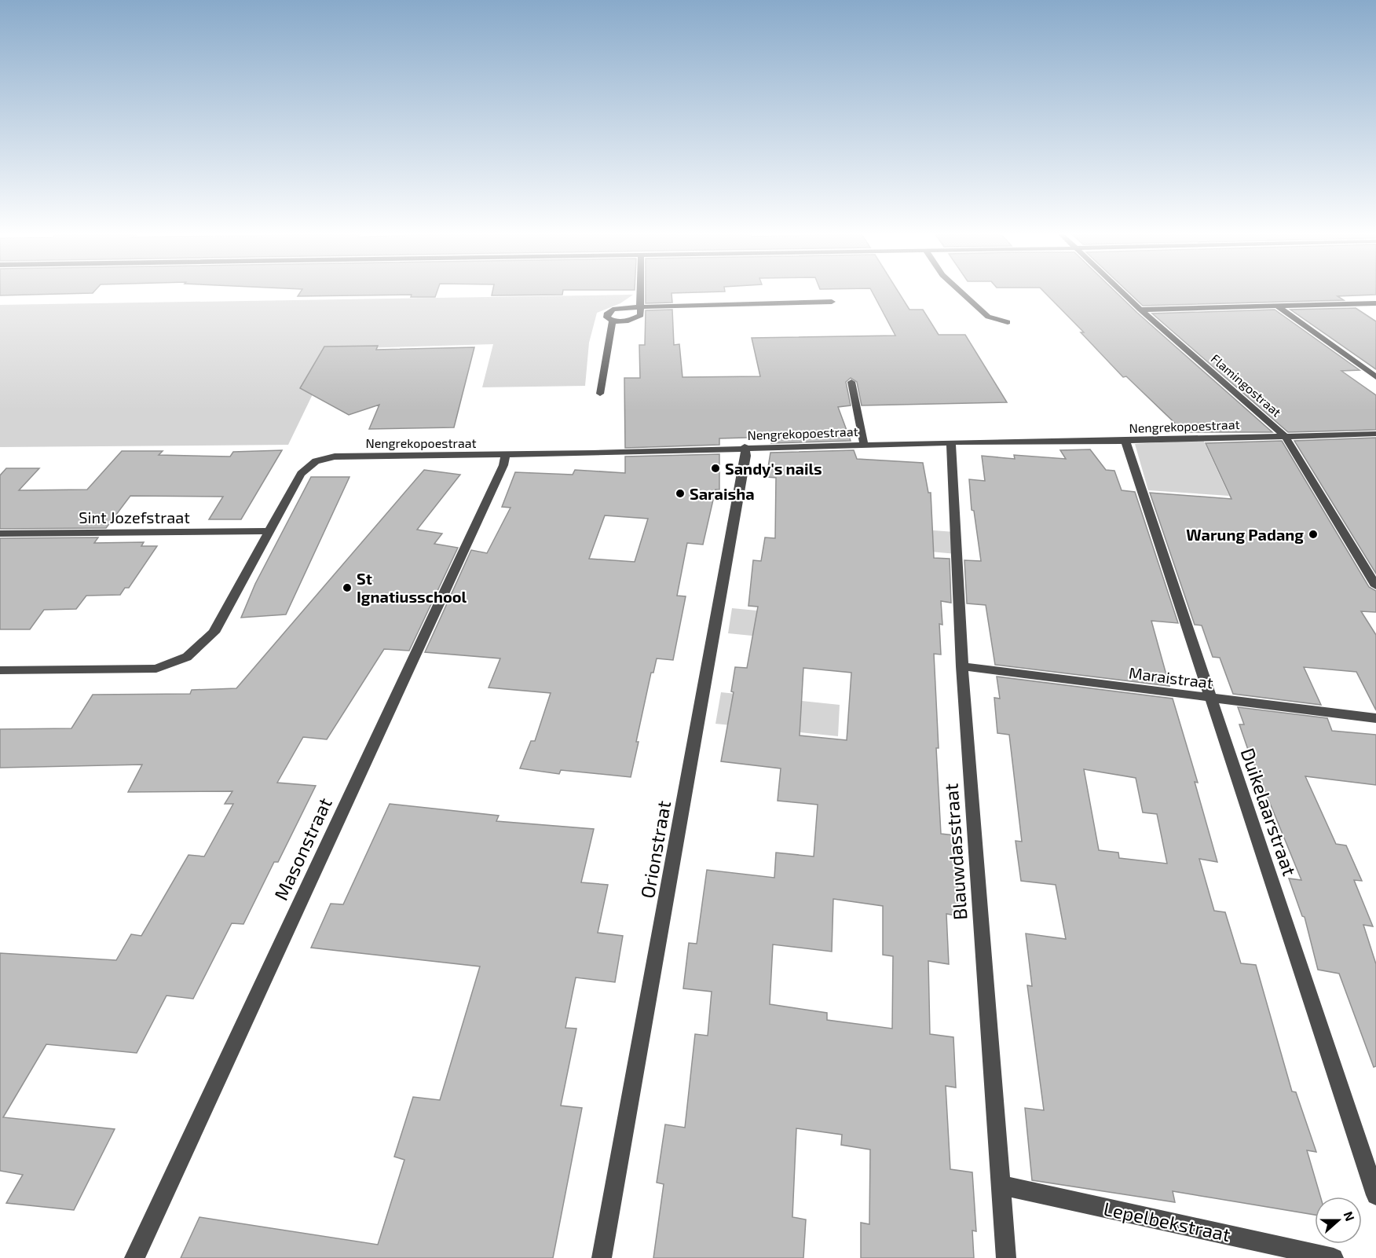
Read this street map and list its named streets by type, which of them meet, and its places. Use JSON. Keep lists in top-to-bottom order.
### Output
{
  "streets": {
    "street": [
      "Flamingostraat",
      "Nengrekopoestraat",
      "Sint Jozefstraat",
      "Maraistraat",
      "Duikelaarstraat",
      "Masonstraat",
      "Orionstraat",
      "Blauwdasstraat",
      "Lepelbekstraat"
    ]
  },
  "crossings": [
    ["Flamingostraat", "Nengrekopoestraat"],
    ["Nengrekopoestraat", "Sint Jozefstraat"],
    ["Nengrekopoestraat", "Duikelaarstraat"],
    ["Nengrekopoestraat", "Masonstraat"],
    ["Nengrekopoestraat", "Orionstraat"],
    ["Nengrekopoestraat", "Blauwdasstraat"],
    ["Maraistraat", "Duikelaarstraat"],
    ["Maraistraat", "Blauwdasstraat"],
    ["Blauwdasstraat", "Lepelbekstraat"]
  ],
  "places": [
    "Sandy's nails",
    "Saraisha",
    "Warung Padang",
    "St Ignatiusschool"
  ],
  "north": "right"
}
